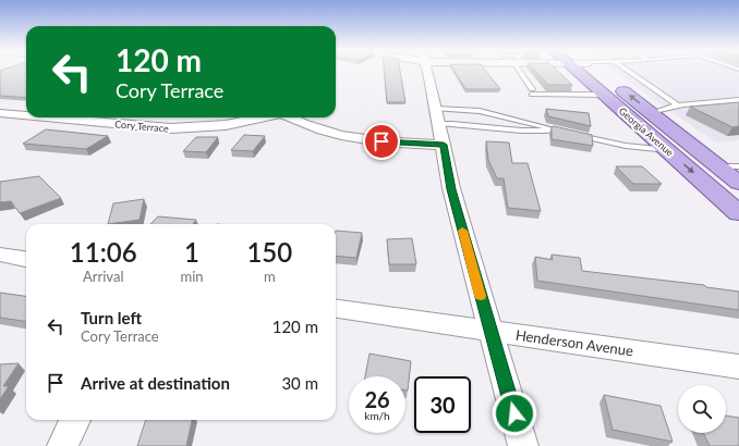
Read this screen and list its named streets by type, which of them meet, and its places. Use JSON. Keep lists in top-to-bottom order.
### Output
{
  "streets": {
    "main road": ["Georgia Avenue"],
    "street": ["Cory Terrace", "Henderson Avenue"]
  },
  "page": {
    "turn": ["120 m", "Cory Terrace"],
    "eta": [
      "11:06",
      "Arrival",
      "1",
      "min",
      "150",
      "m"
    ],
    "list": [
      {
        "name": "Turn left",
        "note": "Cory Terrace",
        "value": "120 m"
      },
      {
        "name": "Arrive at destination",
        "value": "30 m"
      }
    ],
    "speed": "26 km/h",
    "limit": "30"
  }
}
